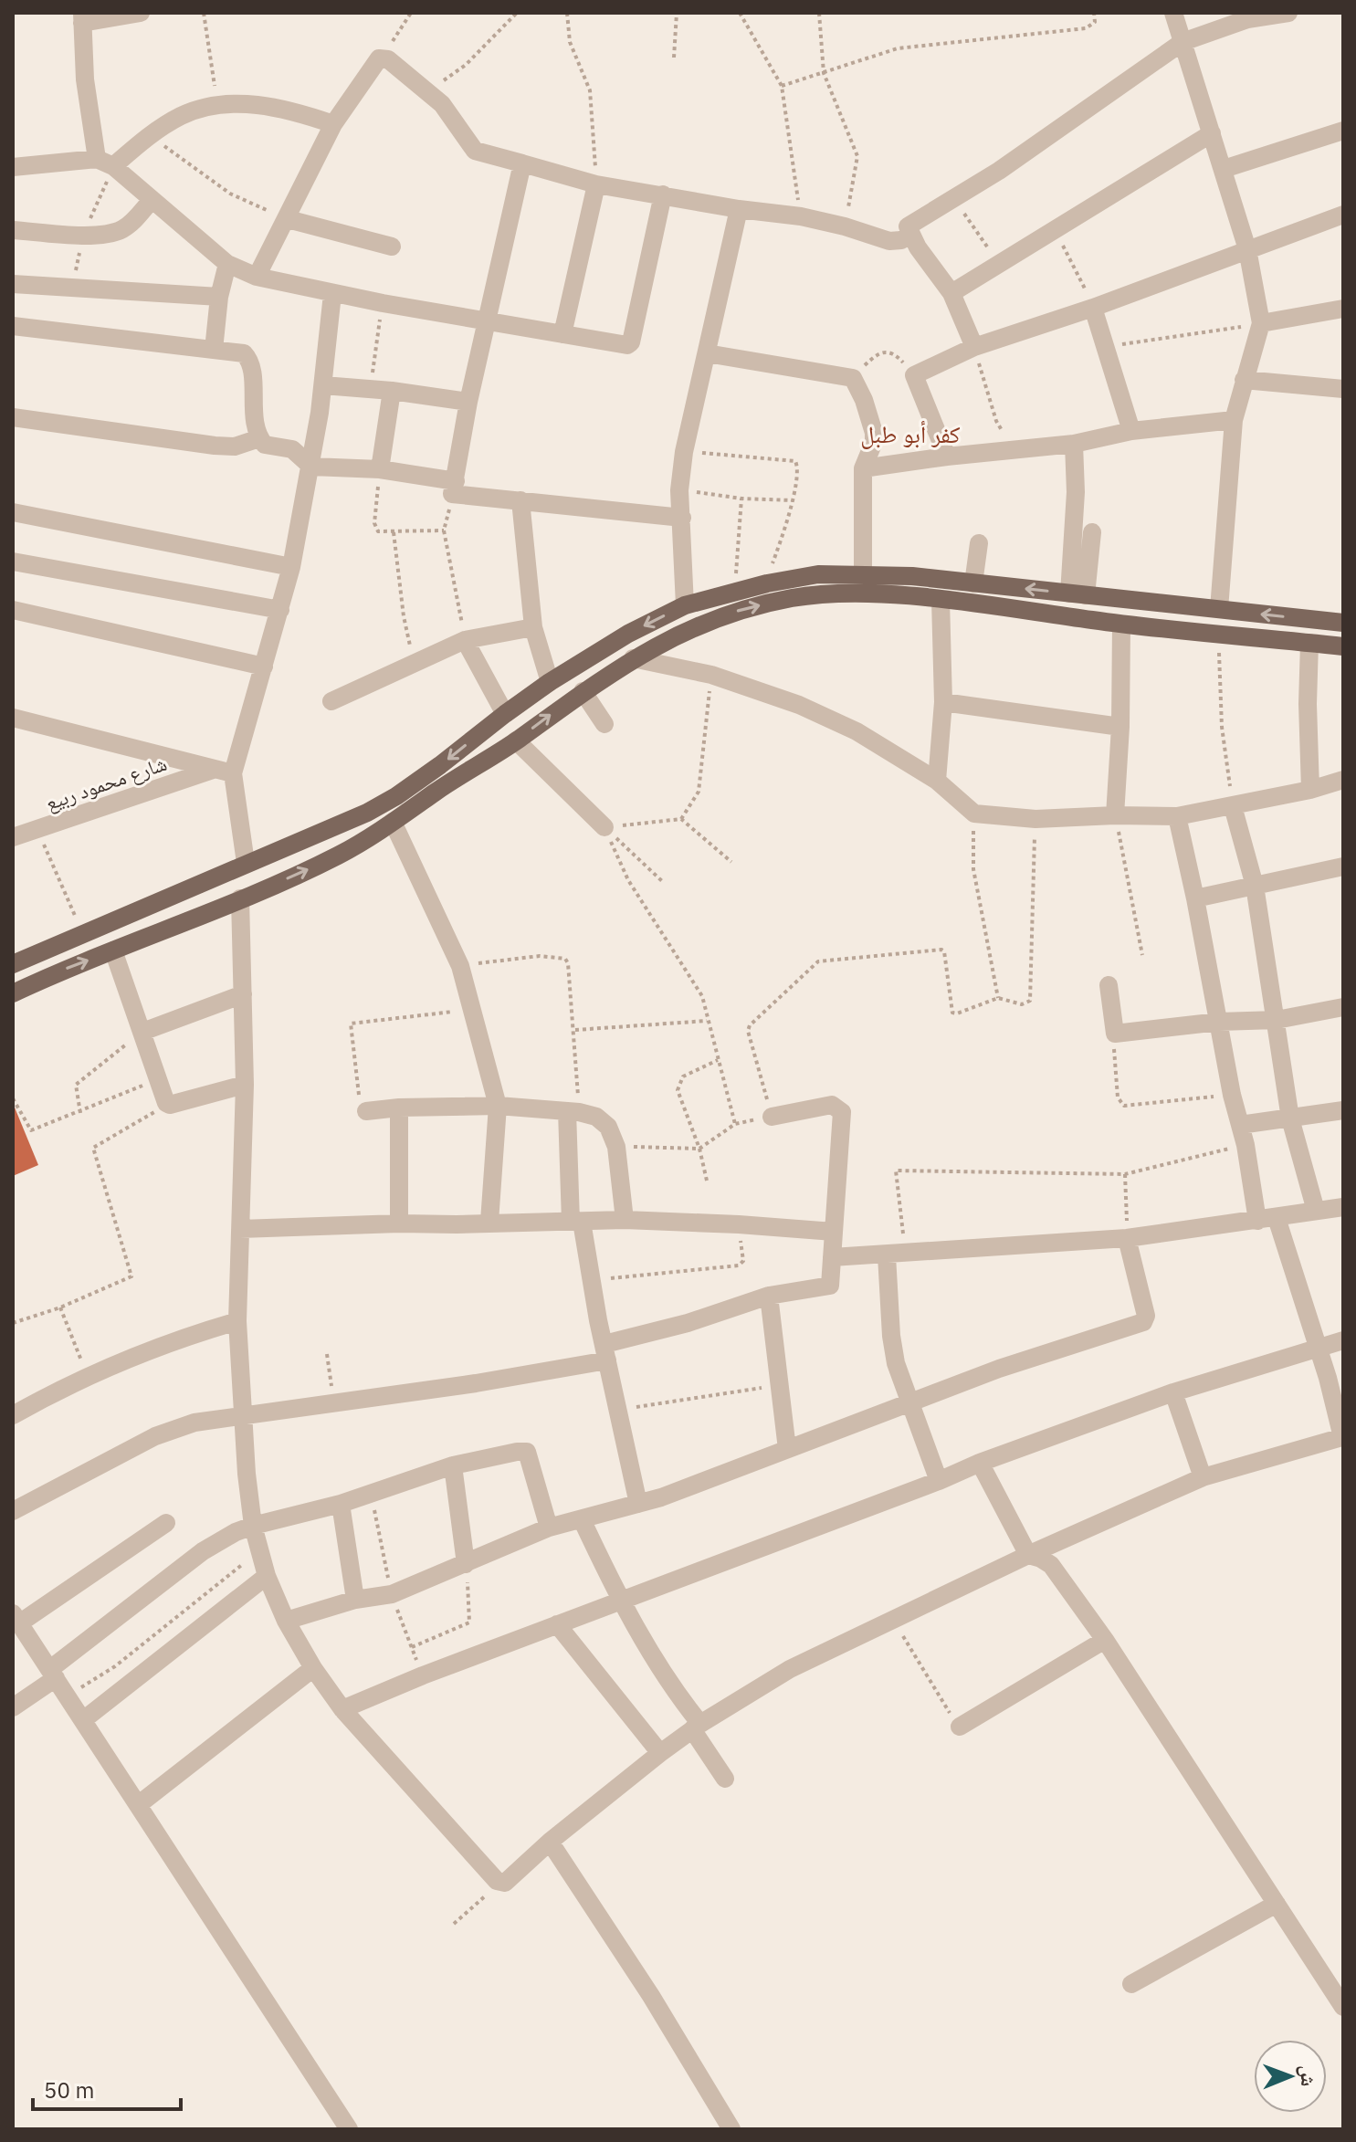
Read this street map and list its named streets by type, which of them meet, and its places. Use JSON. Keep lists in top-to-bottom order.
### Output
{
  "streets": {
    "street": ["شارع محمود ربيع"]
  },
  "districts": ["كفر أبو طبل"],
  "scale_bar": "50 m",
  "north": "right"
}
